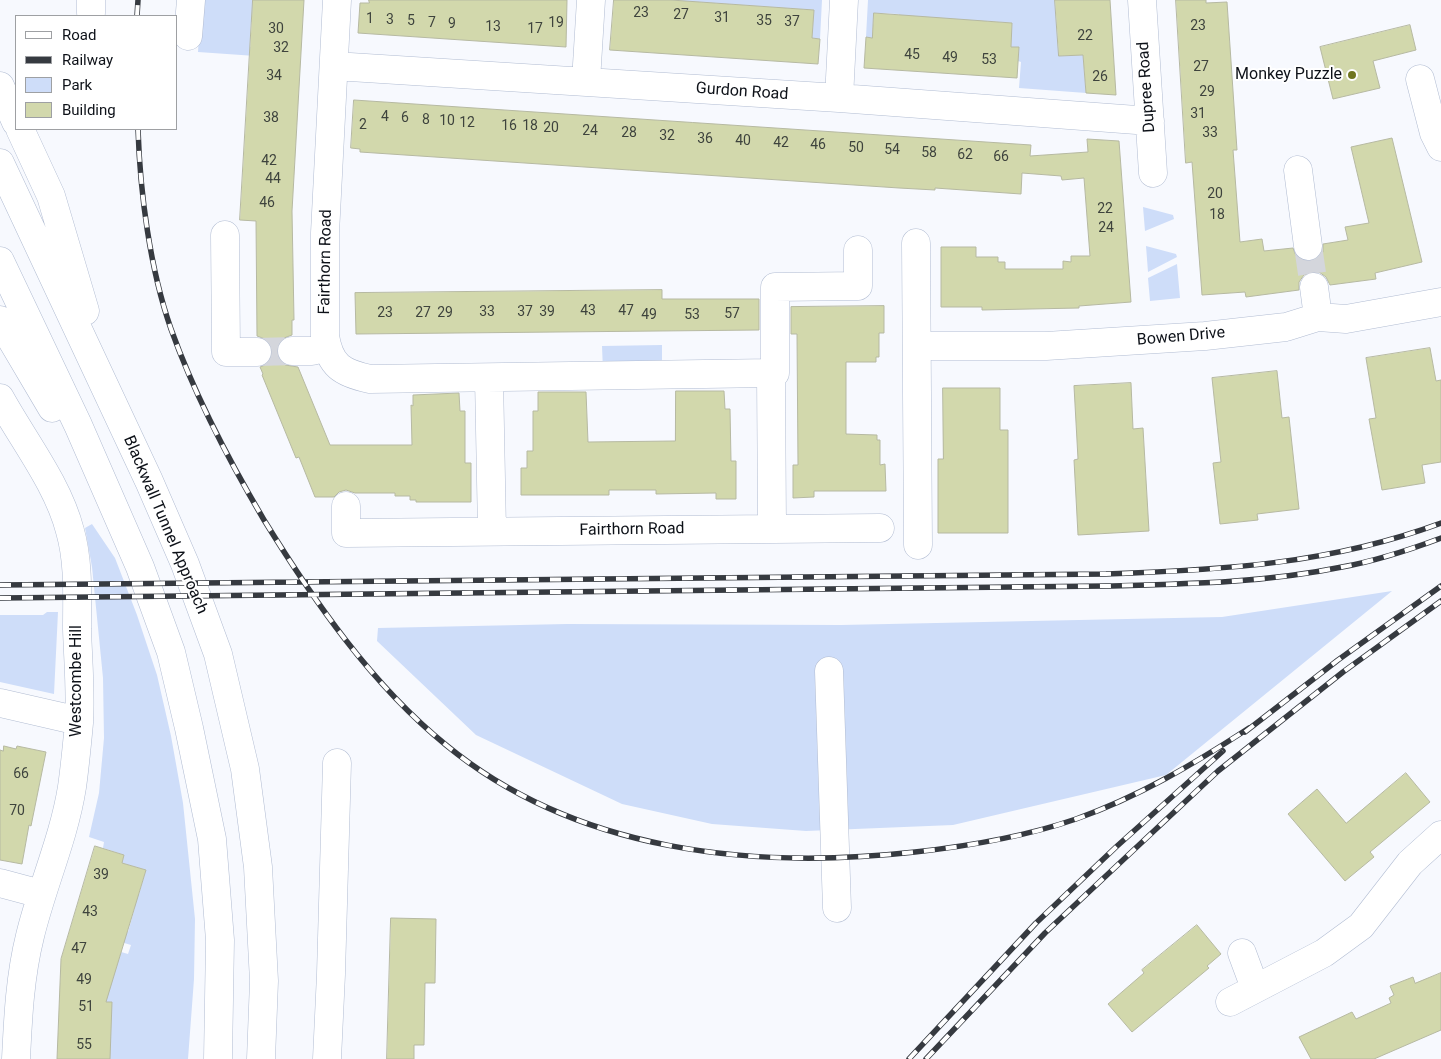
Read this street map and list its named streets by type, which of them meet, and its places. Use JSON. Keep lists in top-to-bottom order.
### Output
{
  "streets": {
    "main road": [
      "Dupree Road",
      "Gurdon Road",
      "Fairthorn Road",
      "Bowen Drive",
      "Blackwall Tunnel Approach",
      "Westcombe Hill"
    ]
  },
  "crossings": [
    ["Dupree Road", "Gurdon Road"],
    ["Gurdon Road", "Fairthorn Road"]
  ],
  "places": ["Monkey Puzzle"],
  "house_numbers": [
    "23",
    "27",
    "31",
    "1",
    "3",
    "5",
    "35",
    "37",
    "7",
    "19",
    "9",
    "23",
    "13",
    "30",
    "17",
    "22",
    "32",
    "45",
    "49",
    "53",
    "27",
    "34",
    "26",
    "29",
    "31",
    "4",
    "38",
    "6",
    "8",
    "10",
    "12",
    "2",
    "16",
    "18",
    "20",
    "24",
    "28",
    "33",
    "32",
    "36",
    "40",
    "42",
    "46",
    "50",
    "54",
    "58",
    "62",
    "66",
    "42",
    "44",
    "20",
    "46",
    "22",
    "18",
    "24",
    "43",
    "47",
    "33",
    "37",
    "39",
    "23",
    "27",
    "29",
    "57",
    "49",
    "53",
    "66",
    "70",
    "39",
    "43",
    "47",
    "49",
    "51",
    "55"
  ],
  "legend": [
    "Road",
    "Railway",
    "Park",
    "Building"
  ]
}
